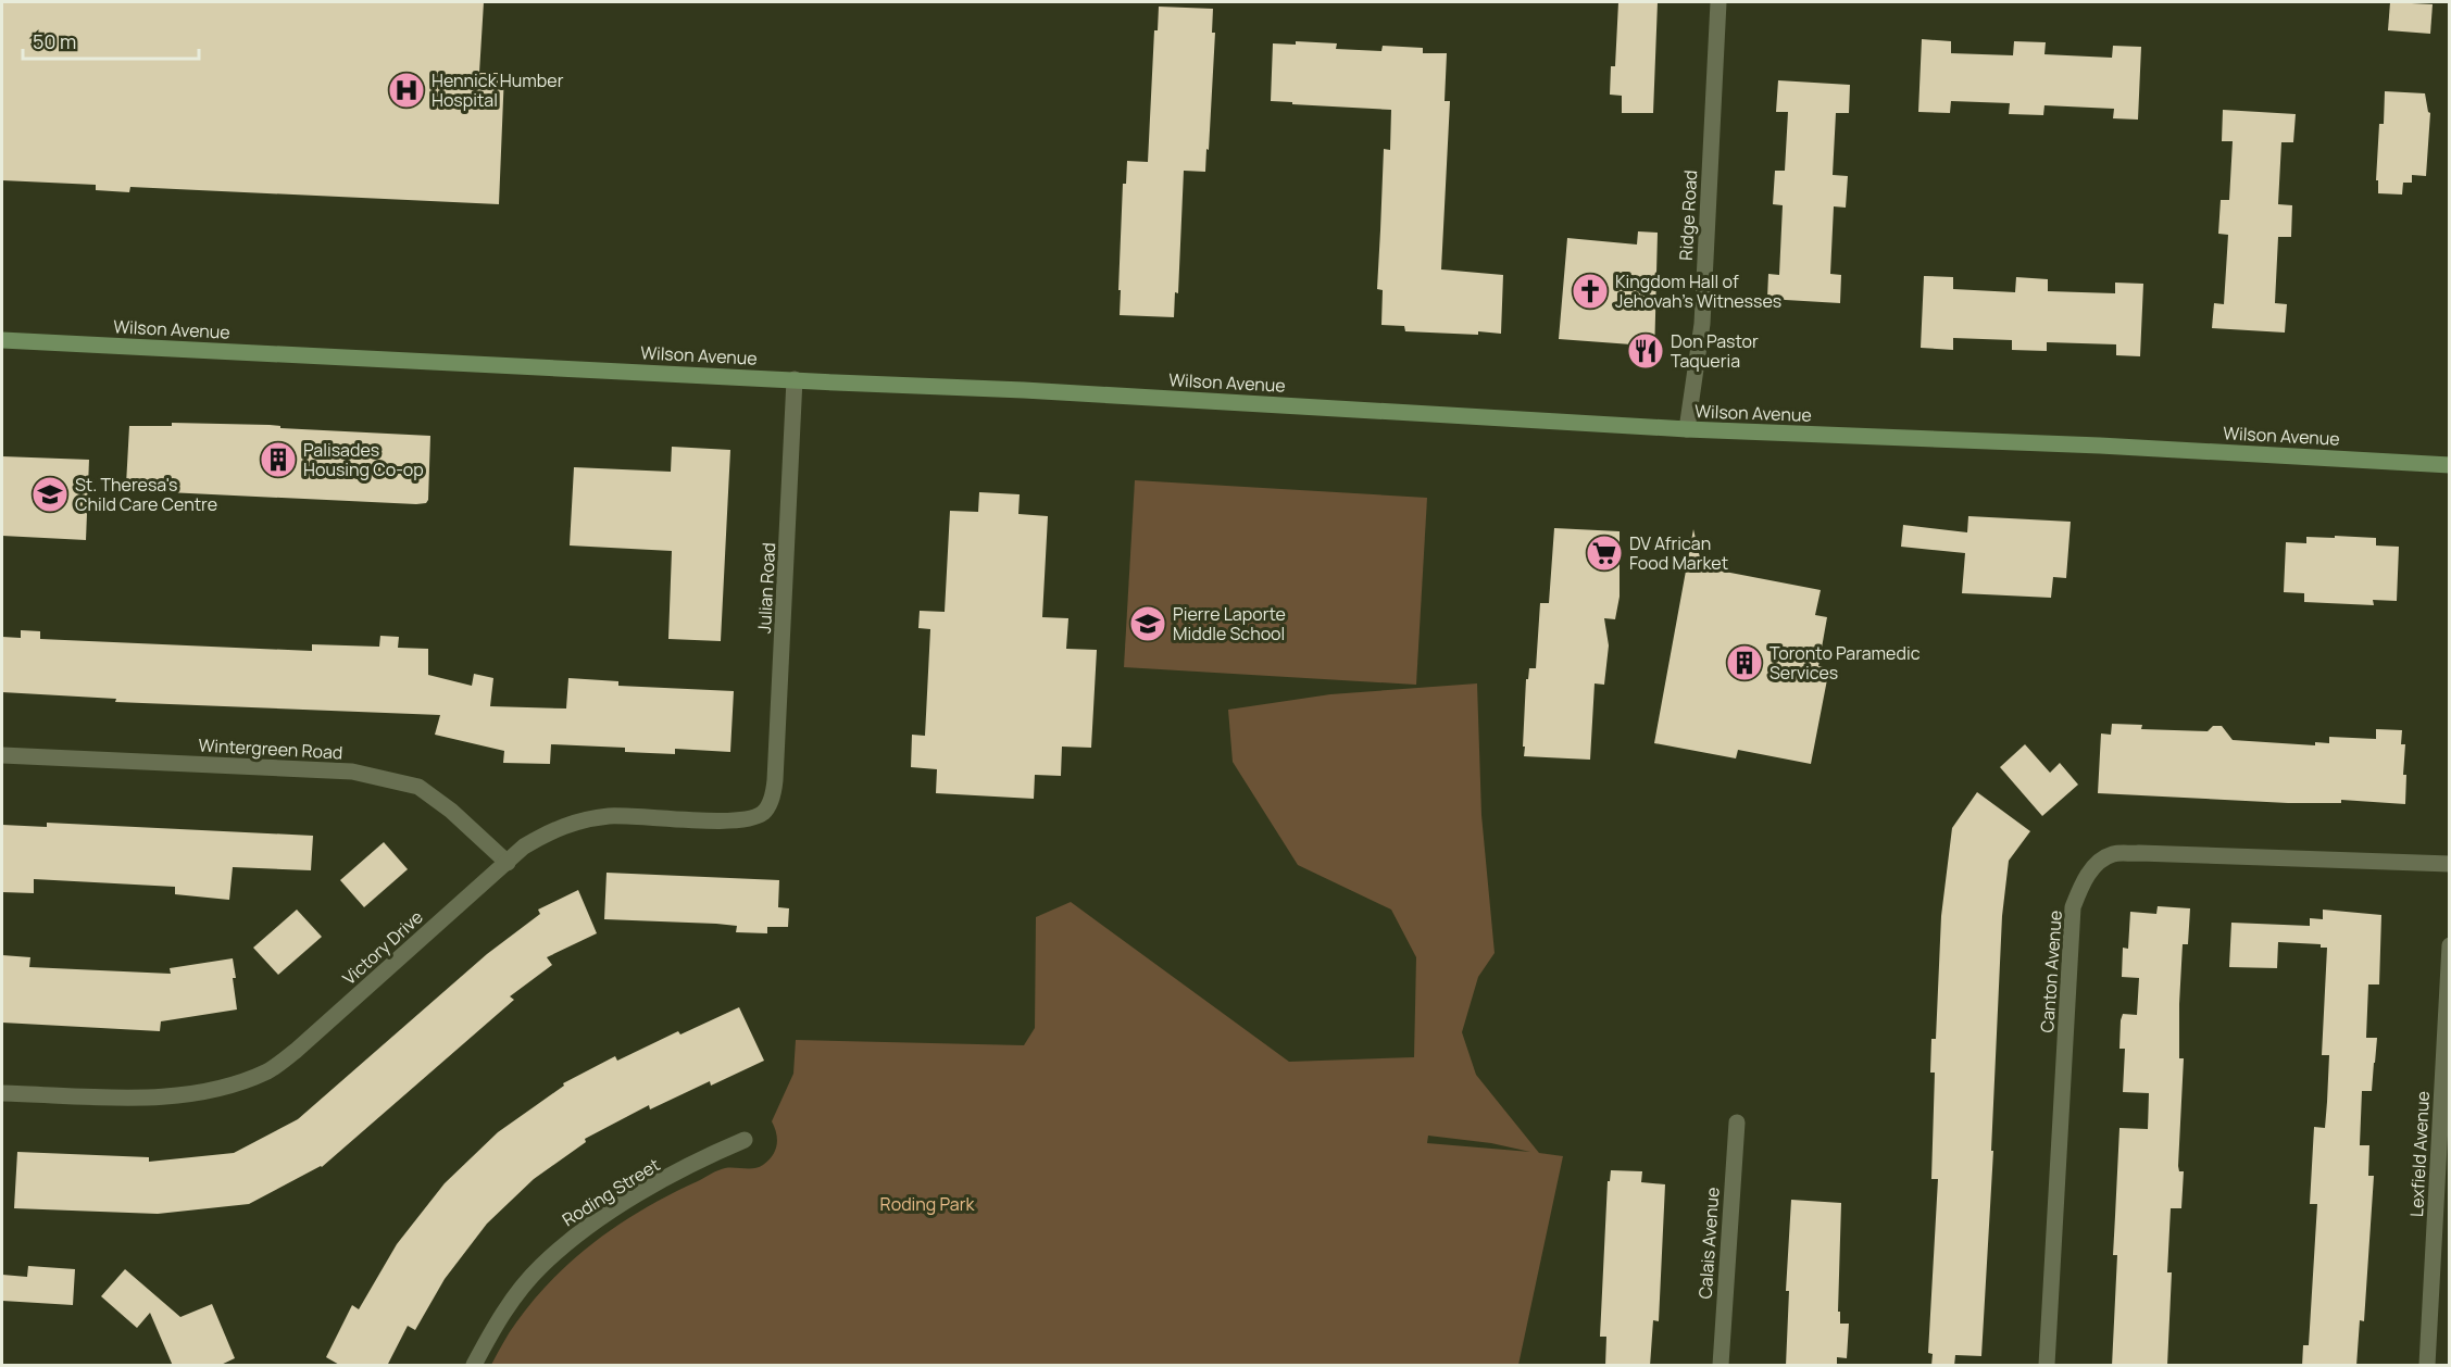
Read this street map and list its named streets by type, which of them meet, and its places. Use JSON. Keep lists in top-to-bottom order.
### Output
{
  "streets": {
    "main road": ["Wilson Avenue"],
    "street": [
      "Ridge Road",
      "Julian Road",
      "Wintergreen Road",
      "Victory Drive",
      "Canton Avenue",
      "Lexfield Avenue",
      "Roding Street",
      "Calais Avenue"
    ]
  },
  "crossings": [
    ["Ridge Road", "Wilson Avenue"],
    ["Wilson Avenue", "Julian Road"],
    ["Julian Road", "Victory Drive"],
    ["Wintergreen Road", "Victory Drive"]
  ],
  "parks": ["Roding Park"],
  "places": {
    "hospital": ["Hennick Humber Hospital"],
    "church": ["Kingdom Hall of Jehovah's Witnesses"],
    "restaurant": ["Don Pastor Taqueria"],
    "building": ["Palisades Housing Co-op", "Toronto Paramedic Services"],
    "school or university": ["St. Theresa's Child Care Centre", "Pierre Laporte Middle School"],
    "supermarket": ["DV African Food Market"]
  },
  "scale_bar": "50 m"
}
